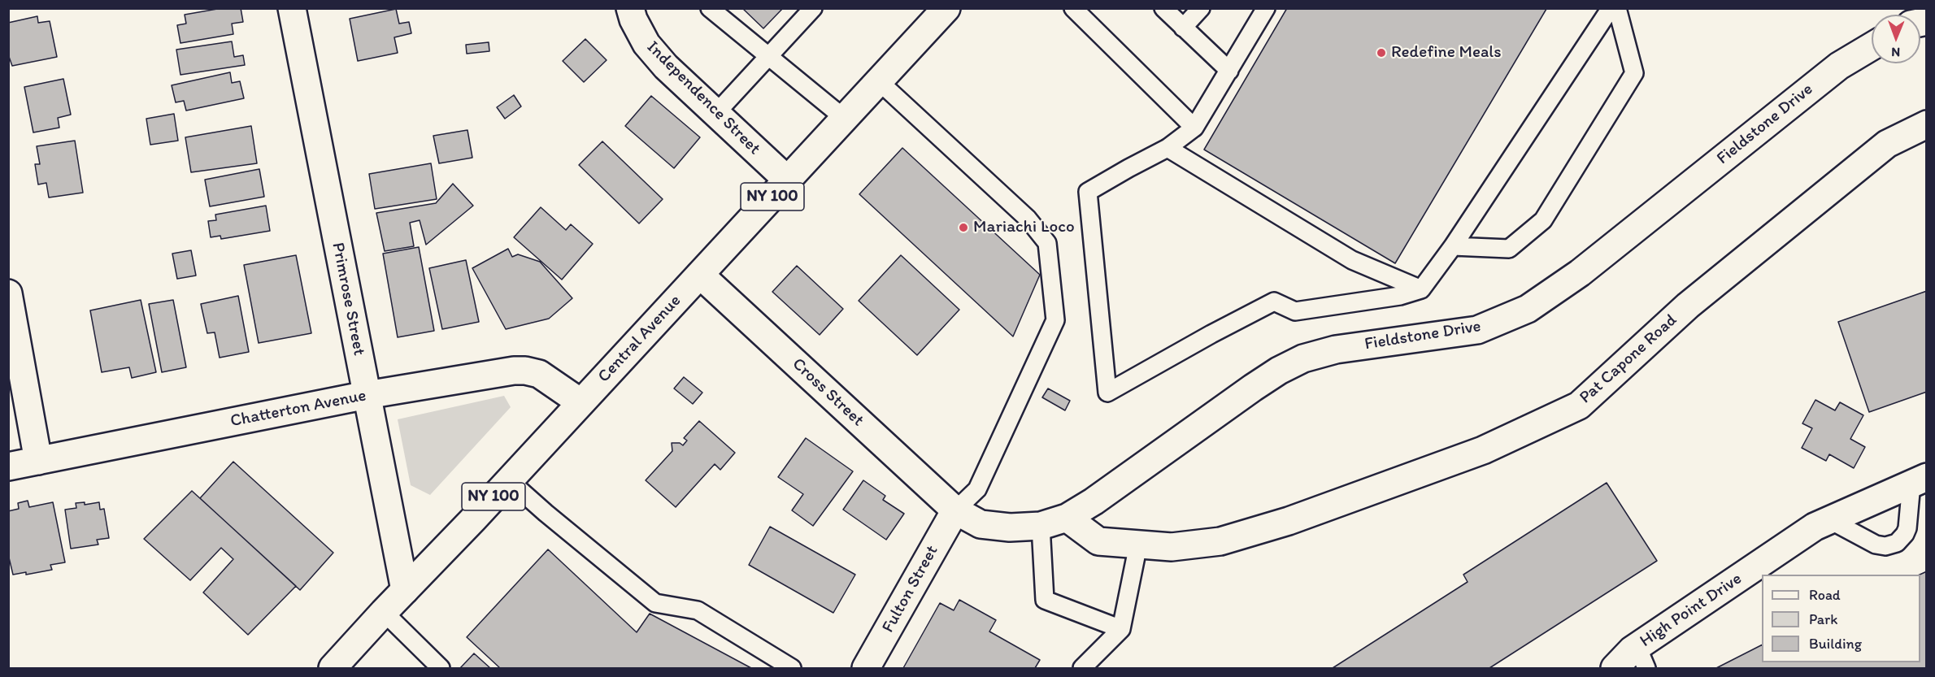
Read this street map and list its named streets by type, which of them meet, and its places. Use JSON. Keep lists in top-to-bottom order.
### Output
{
  "streets": {
    "street": [
      "Independence Street",
      "Fieldstone Drive",
      "NY 100",
      "Primrose Street",
      "Central Avenue",
      "Pat Capone Road",
      "Cross Street",
      "Chatterton Avenue",
      "Fulton Street",
      "High Point Drive"
    ]
  },
  "crossings": [
    ["Independence Street", "Central Avenue"],
    ["Fieldstone Drive", "Cross Street"],
    ["Fieldstone Drive", "Fulton Street"],
    ["Primrose Street", "Central Avenue"],
    ["Primrose Street", "Chatterton Avenue"],
    ["Central Avenue", "Cross Street"],
    ["Central Avenue", "Chatterton Avenue"],
    ["Cross Street", "Fulton Street"]
  ],
  "places": ["Redefine Meals", "Mariachi Loco"],
  "legend": ["Road", "Park", "Building"],
  "north": "bottom"
}
